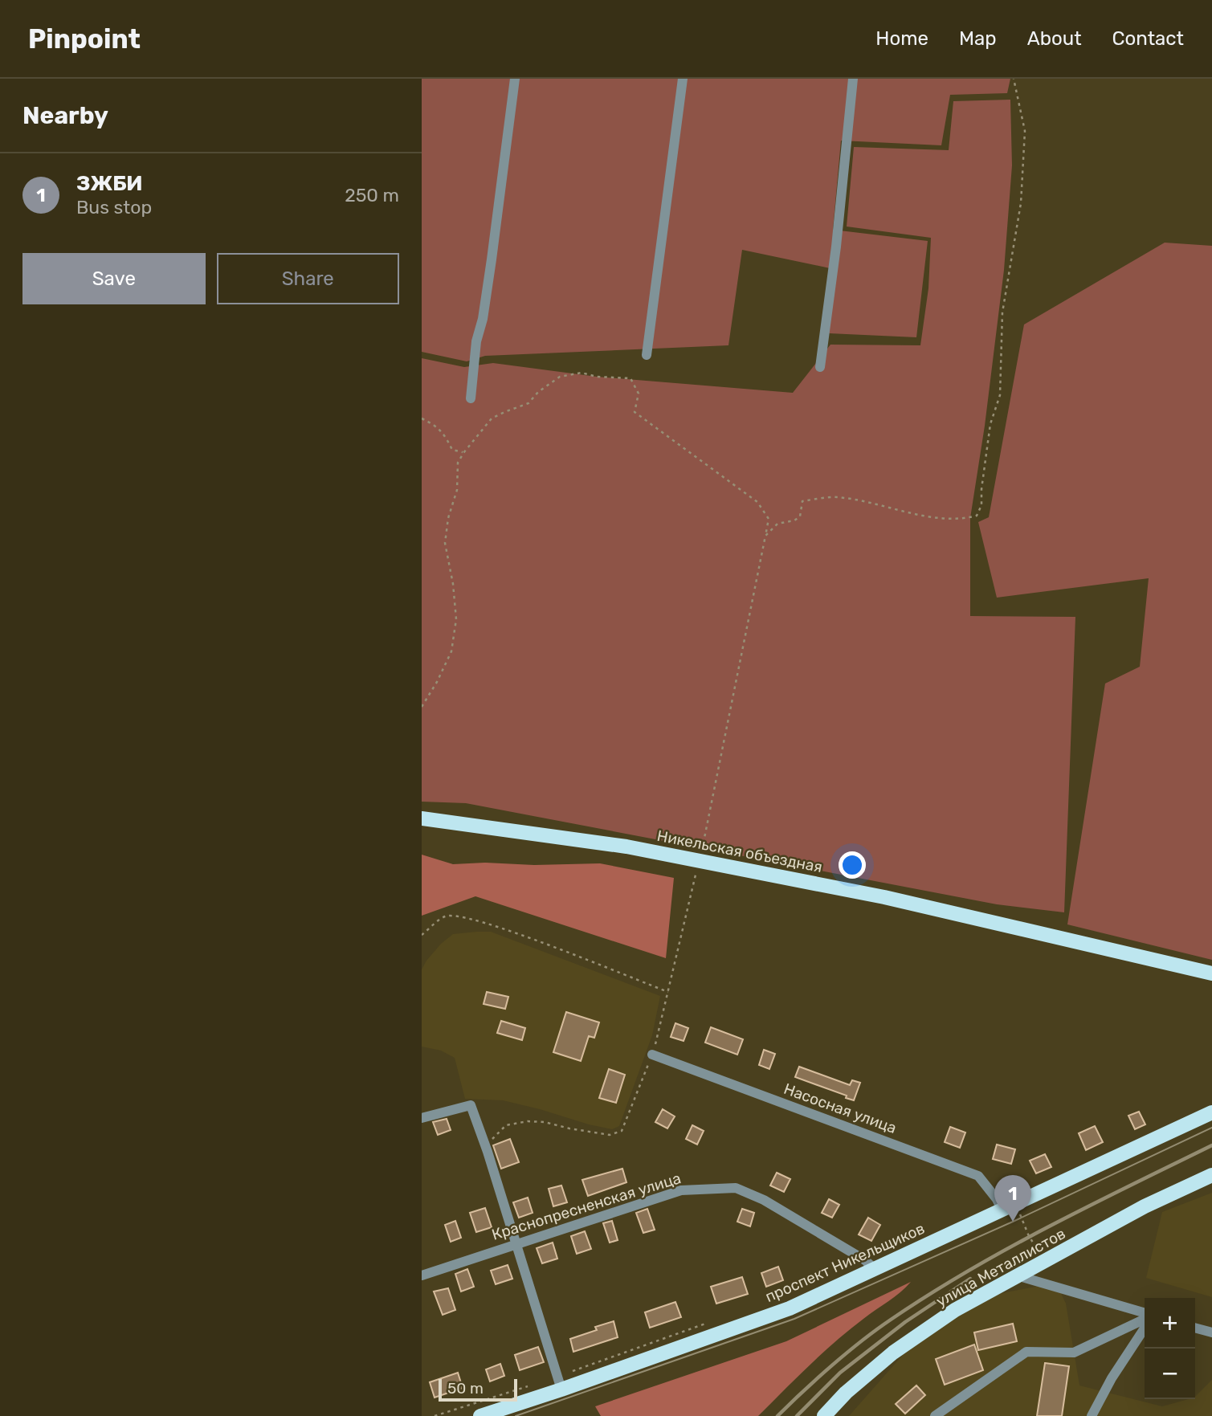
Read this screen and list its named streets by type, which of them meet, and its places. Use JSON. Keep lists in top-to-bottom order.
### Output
{
  "streets": {
    "main road": ["Никельская объездная", "проспект Никельщиков", "улица Металлистов"],
    "street": ["Насосная улица", "Краснопресненская улица"]
  },
  "crossings": [
    ["Насосная улица", "проспект Никельщиков"],
    ["Краснопресненская улица", "проспект Никельщиков"]
  ],
  "scale_bar": "50 m",
  "page": {
    "header": "Pinpoint",
    "nav": [
      "Home",
      "Map",
      "About",
      "Contact"
    ],
    "heading": "Nearby",
    "list": [
      {
        "mark": "1",
        "name": "ЗЖБИ",
        "note": "Bus stop",
        "value": "250 m"
      }
    ],
    "buttons": ["Save", "Share"],
    "pins": "1",
    "map_buttons": ["+", "−"],
    "scale": "50 m"
  }
}
